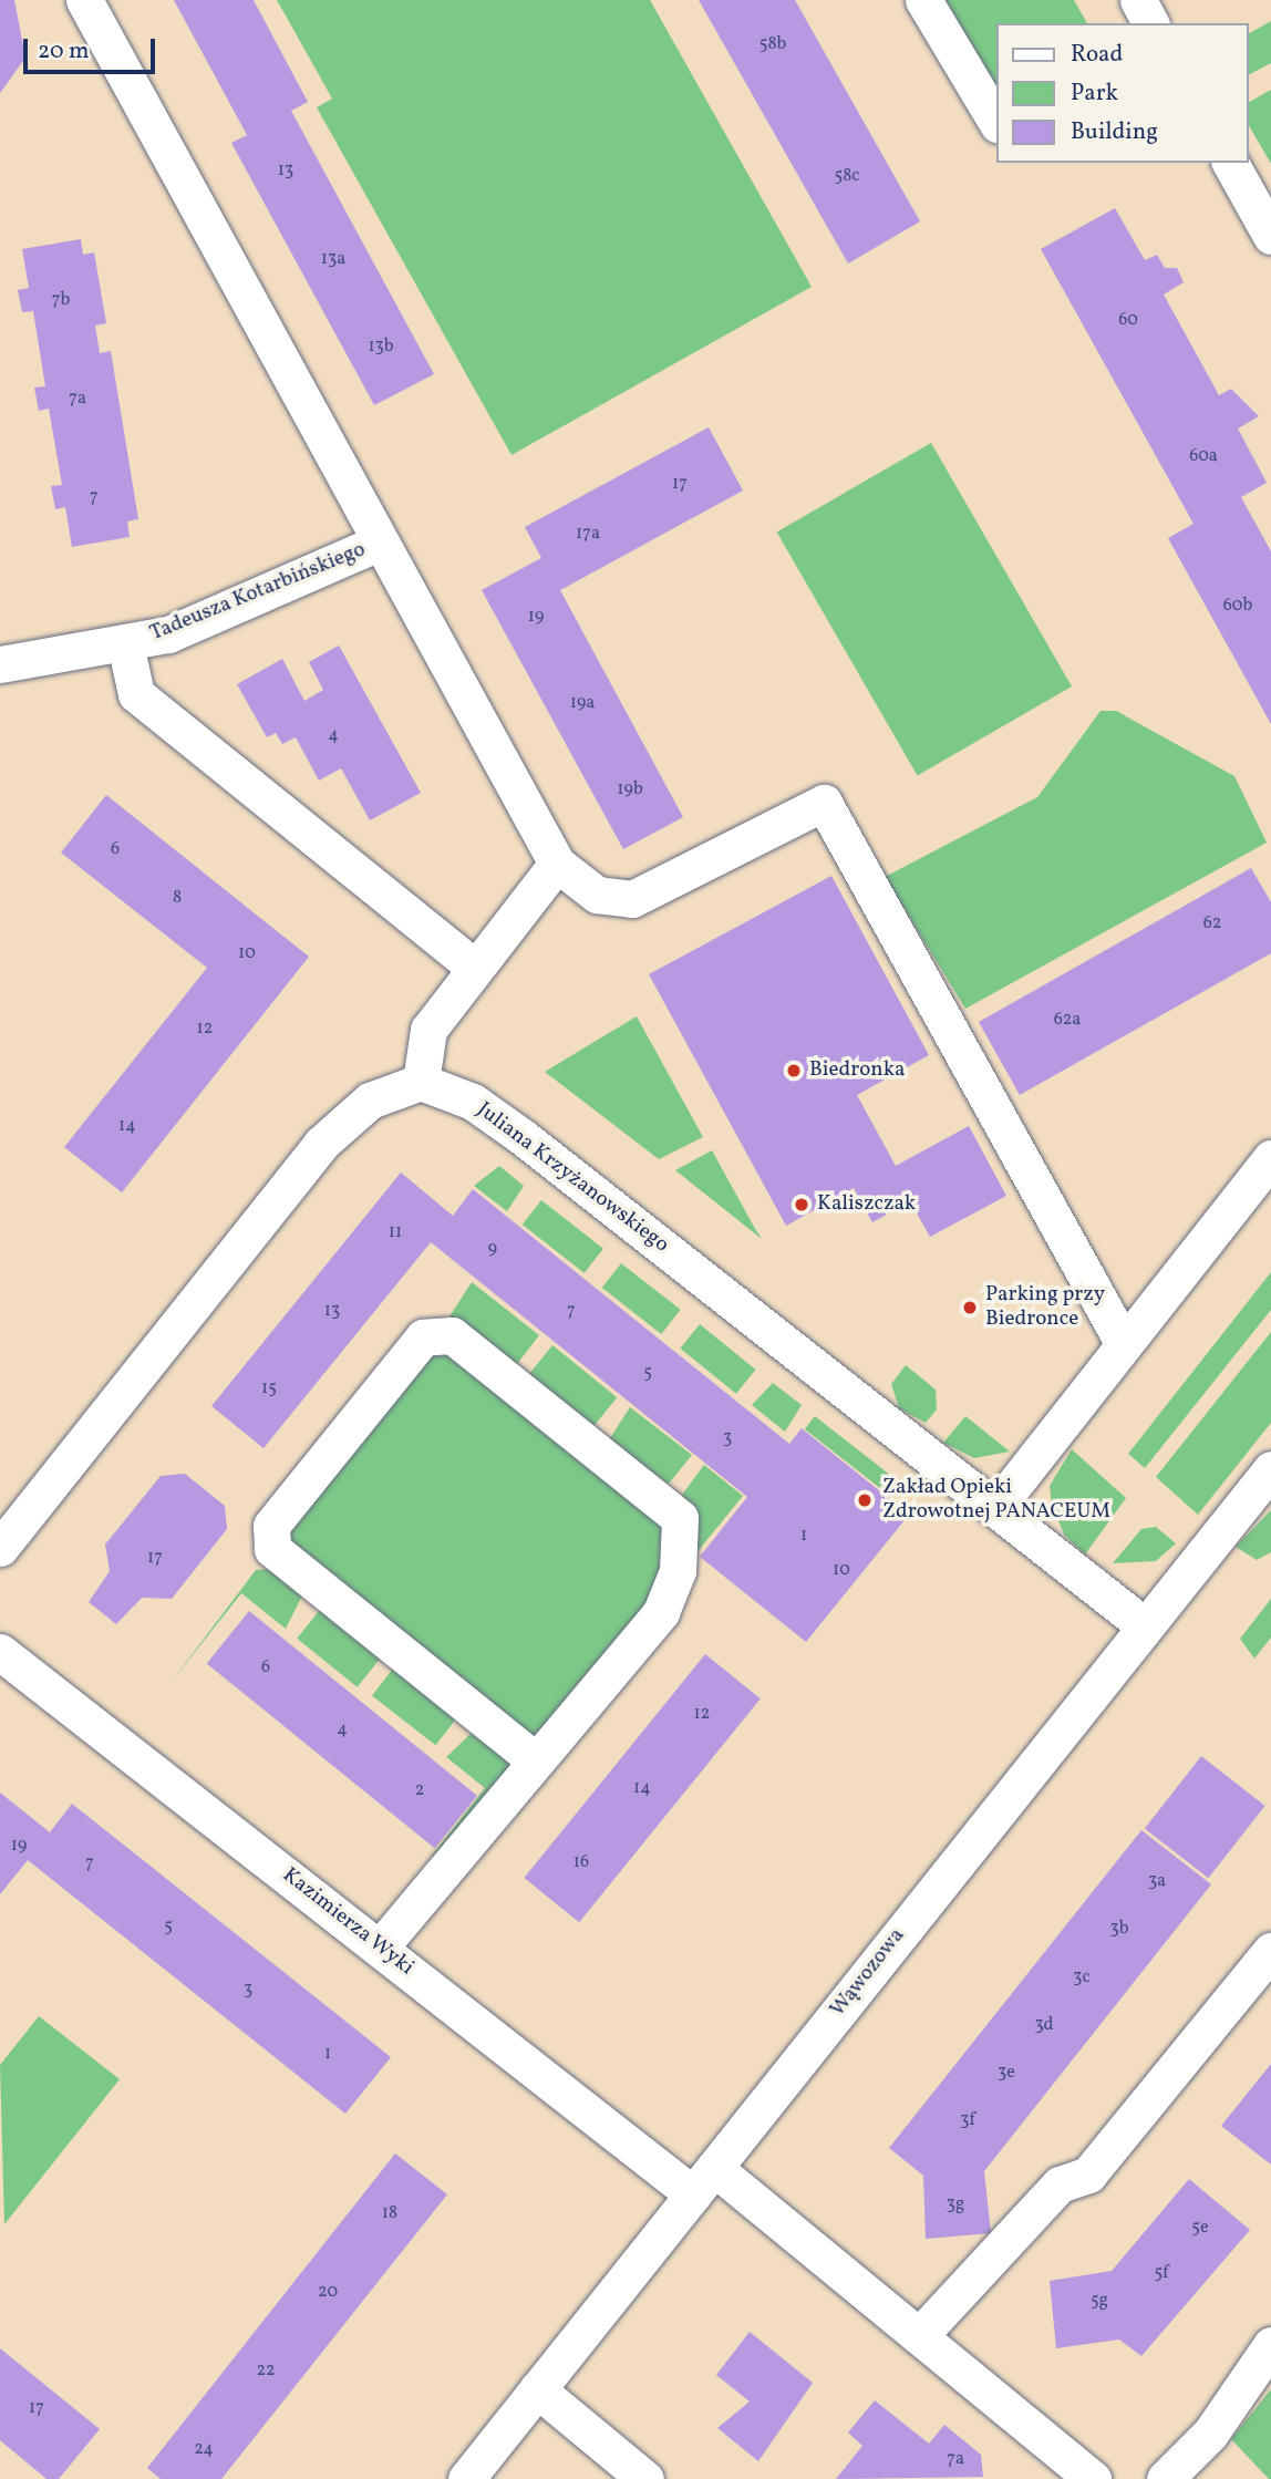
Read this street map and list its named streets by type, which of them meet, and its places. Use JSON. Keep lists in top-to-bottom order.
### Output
{
  "streets": {
    "street": [
      "Tadeusza Kotarbińskiego",
      "Juliana Krzyżanowskiego",
      "Kazimierza Wyki",
      "Wąwozowa"
    ]
  },
  "crossings": [
    ["Juliana Krzyżanowskiego", "Wąwozowa"],
    ["Kazimierza Wyki", "Wąwozowa"]
  ],
  "places": [
    "Biedronka",
    "Kaliszczak",
    "Parking przy Biedronce",
    "Zakład Opieki Zdrowotnej PANACEUM"
  ],
  "house_numbers": [
    "58b",
    "13",
    "58c",
    "13a",
    "7b",
    "60",
    "13b",
    "7a",
    "60a",
    "17",
    "7",
    "17a",
    "60b",
    "19",
    "19a",
    "4",
    "19b",
    "6",
    "8",
    "62",
    "10",
    "62a",
    "12",
    "14",
    "11",
    "9",
    "13",
    "7",
    "5",
    "15",
    "3",
    "1",
    "17",
    "10",
    "6",
    "12",
    "4",
    "14",
    "2",
    "19",
    "16",
    "7",
    "3a",
    "5",
    "3b",
    "3c",
    "3",
    "3d",
    "1",
    "3e",
    "3f",
    "3g",
    "18",
    "5e",
    "5f",
    "20",
    "5g",
    "22",
    "17",
    "24",
    "7a"
  ],
  "legend": ["Road", "Park", "Building"],
  "scale_bar": "20 m"
}
